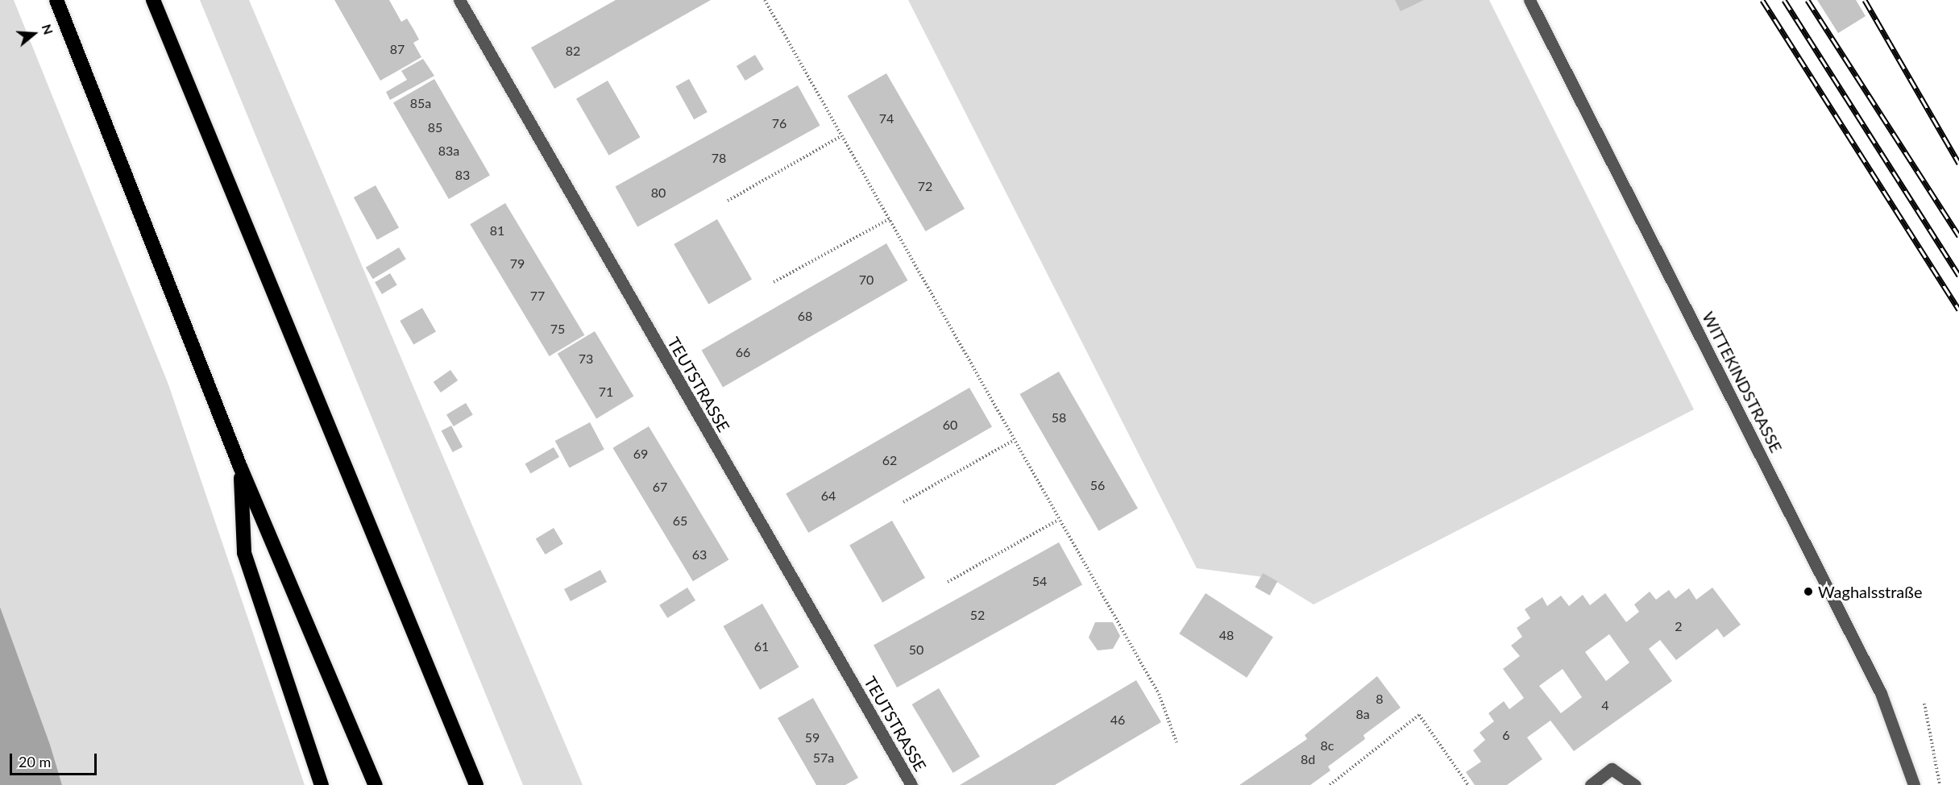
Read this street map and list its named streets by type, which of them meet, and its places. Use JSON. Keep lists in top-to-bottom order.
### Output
{
  "streets": {
    "street": ["WITTEKINDSTRASSE", "TEUTSTRASSE"]
  },
  "places": ["Waghalsstraße"],
  "house_numbers": [
    "87",
    "82",
    "85a",
    "74",
    "76",
    "85",
    "83a",
    "78",
    "83",
    "72",
    "80",
    "81",
    "79",
    "70",
    "77",
    "68",
    "75",
    "66",
    "73",
    "71",
    "58",
    "60",
    "69",
    "62",
    "56",
    "67",
    "64",
    "65",
    "63",
    "54",
    "52",
    "2",
    "48",
    "61",
    "50",
    "8",
    "4",
    "8a",
    "46",
    "6",
    "59",
    "8c",
    "57a",
    "8d"
  ],
  "scale_bar": "20 m",
  "north": "right"
}
